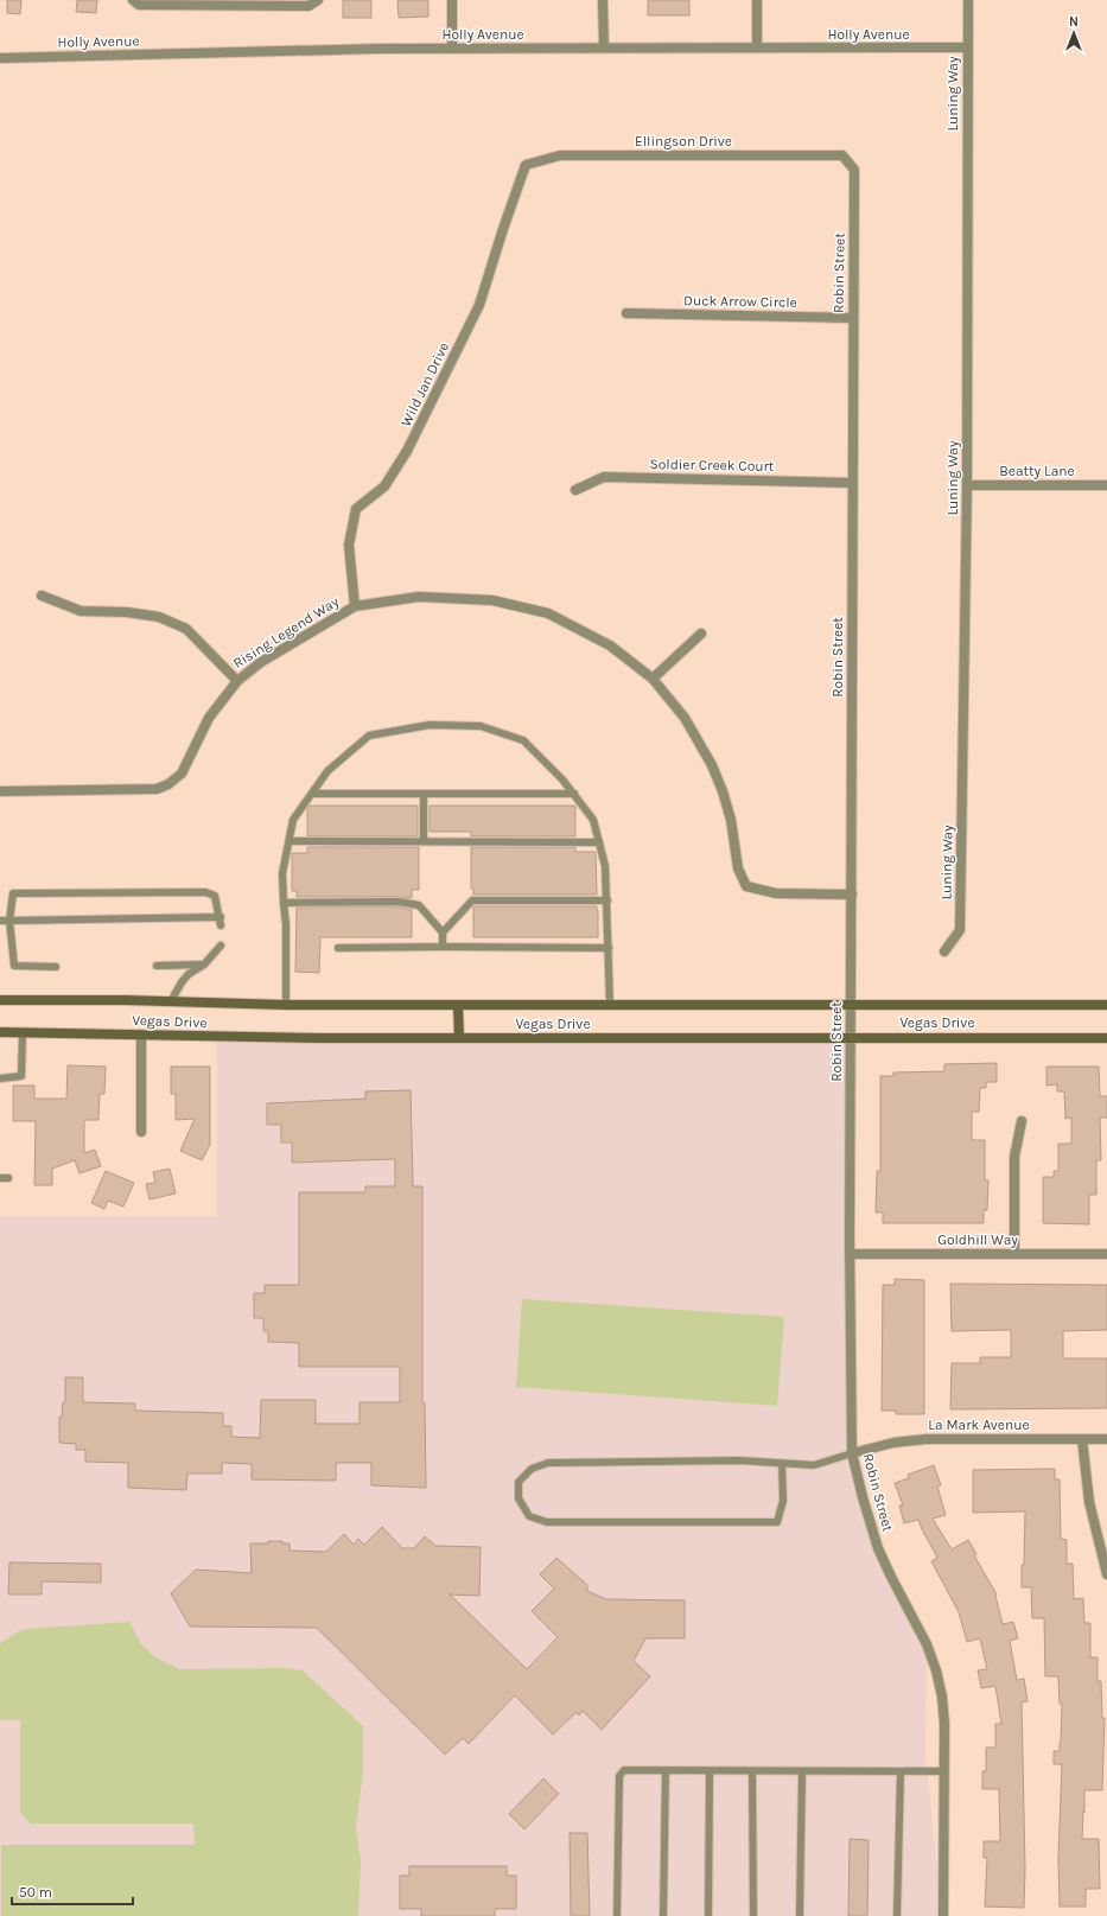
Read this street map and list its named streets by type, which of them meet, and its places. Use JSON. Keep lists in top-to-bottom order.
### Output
{
  "streets": {
    "main road": ["Vegas Drive"],
    "street": [
      "Holly Avenue",
      "Luning Way",
      "Ellingson Drive",
      "Robin Street",
      "Duck Arrow Circle",
      "Wild Jan Drive",
      "Soldier Creek Court",
      "Beatty Lane",
      "Rising Legend Way",
      "Goldhill Way",
      "La Mark Avenue"
    ]
  },
  "crossings": [
    ["Holly Avenue", "Luning Way"],
    ["Luning Way", "Beatty Lane"],
    ["Ellingson Drive", "Robin Street"],
    ["Ellingson Drive", "Wild Jan Drive"],
    ["Robin Street", "Duck Arrow Circle"],
    ["Robin Street", "Soldier Creek Court"],
    ["Robin Street", "Rising Legend Way"],
    ["Robin Street", "Vegas Drive"],
    ["Robin Street", "Goldhill Way"],
    ["Robin Street", "La Mark Avenue"],
    ["Wild Jan Drive", "Rising Legend Way"]
  ],
  "scale_bar": "50 m",
  "north": "top"
}
